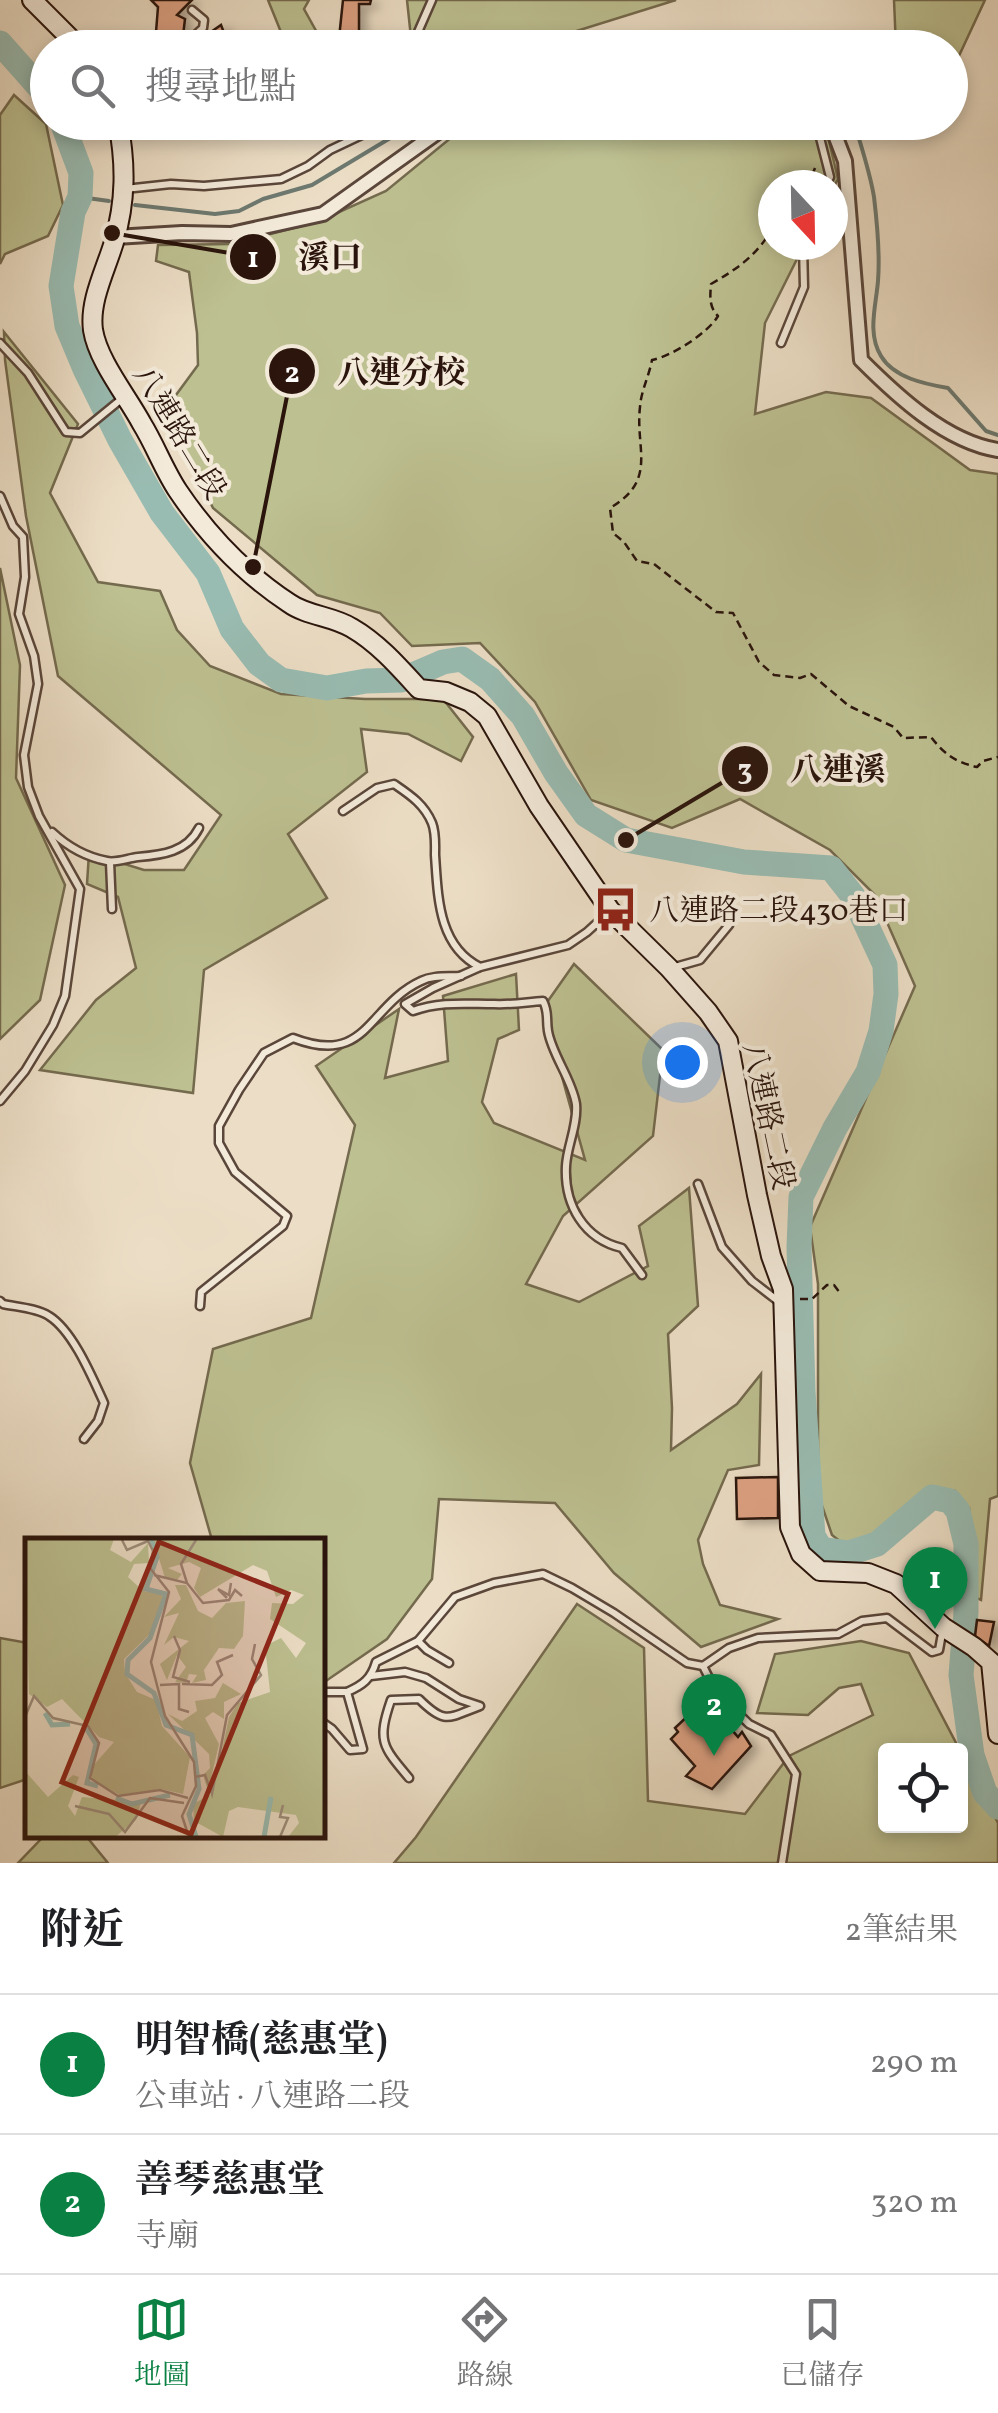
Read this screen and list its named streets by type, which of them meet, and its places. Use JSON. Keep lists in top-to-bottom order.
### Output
{
  "streets": {
    "street": ["八連路二段"]
  },
  "places": {
    "other": ["溪口", "八連分校", "八連溪"],
    "bus stop": ["八連路二段430巷口"]
  },
  "north": "bottom",
  "page": {
    "search": "搜尋地點",
    "pins": ["1", "2"],
    "heading": ["附近", "2筆結果"],
    "list": [
      {
        "mark": "1",
        "name": "明智橋(慈惠堂)",
        "note": "公車站 · 八連路二段",
        "value": "290 m"
      },
      {
        "mark": "2",
        "name": "善琴慈惠堂",
        "note": "寺廟",
        "value": "320 m"
      }
    ],
    "nav": ["地圖", "路線", "已儲存"]
  }
}
